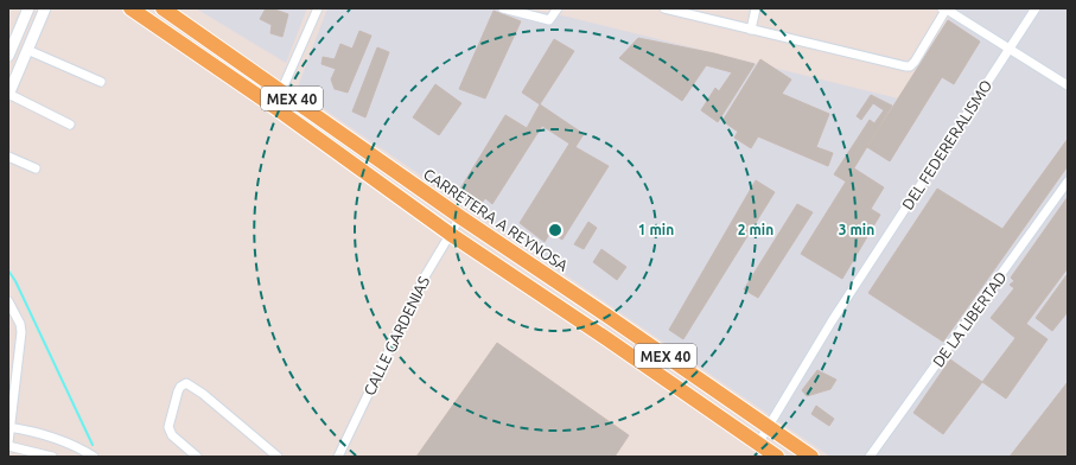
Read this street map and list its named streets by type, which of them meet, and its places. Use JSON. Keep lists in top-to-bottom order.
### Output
{
  "streets": {
    "main road": ["MEX 40", "CARRETERA A REYNOSA"],
    "street": ["DEL FEDERERALISMO", "DE LA LIBERTAD", "CALLE GARDENIAS"]
  },
  "crossings": [
    ["MEX 40", "DEL FEDERERALISMO"],
    ["MEX 40", "CALLE GARDENIAS"],
    ["DEL FEDERERALISMO", "CARRETERA A REYNOSA"],
    ["CARRETERA A REYNOSA", "CALLE GARDENIAS"]
  ],
  "rings": ["1 min", "2 min", "3 min"]
}
